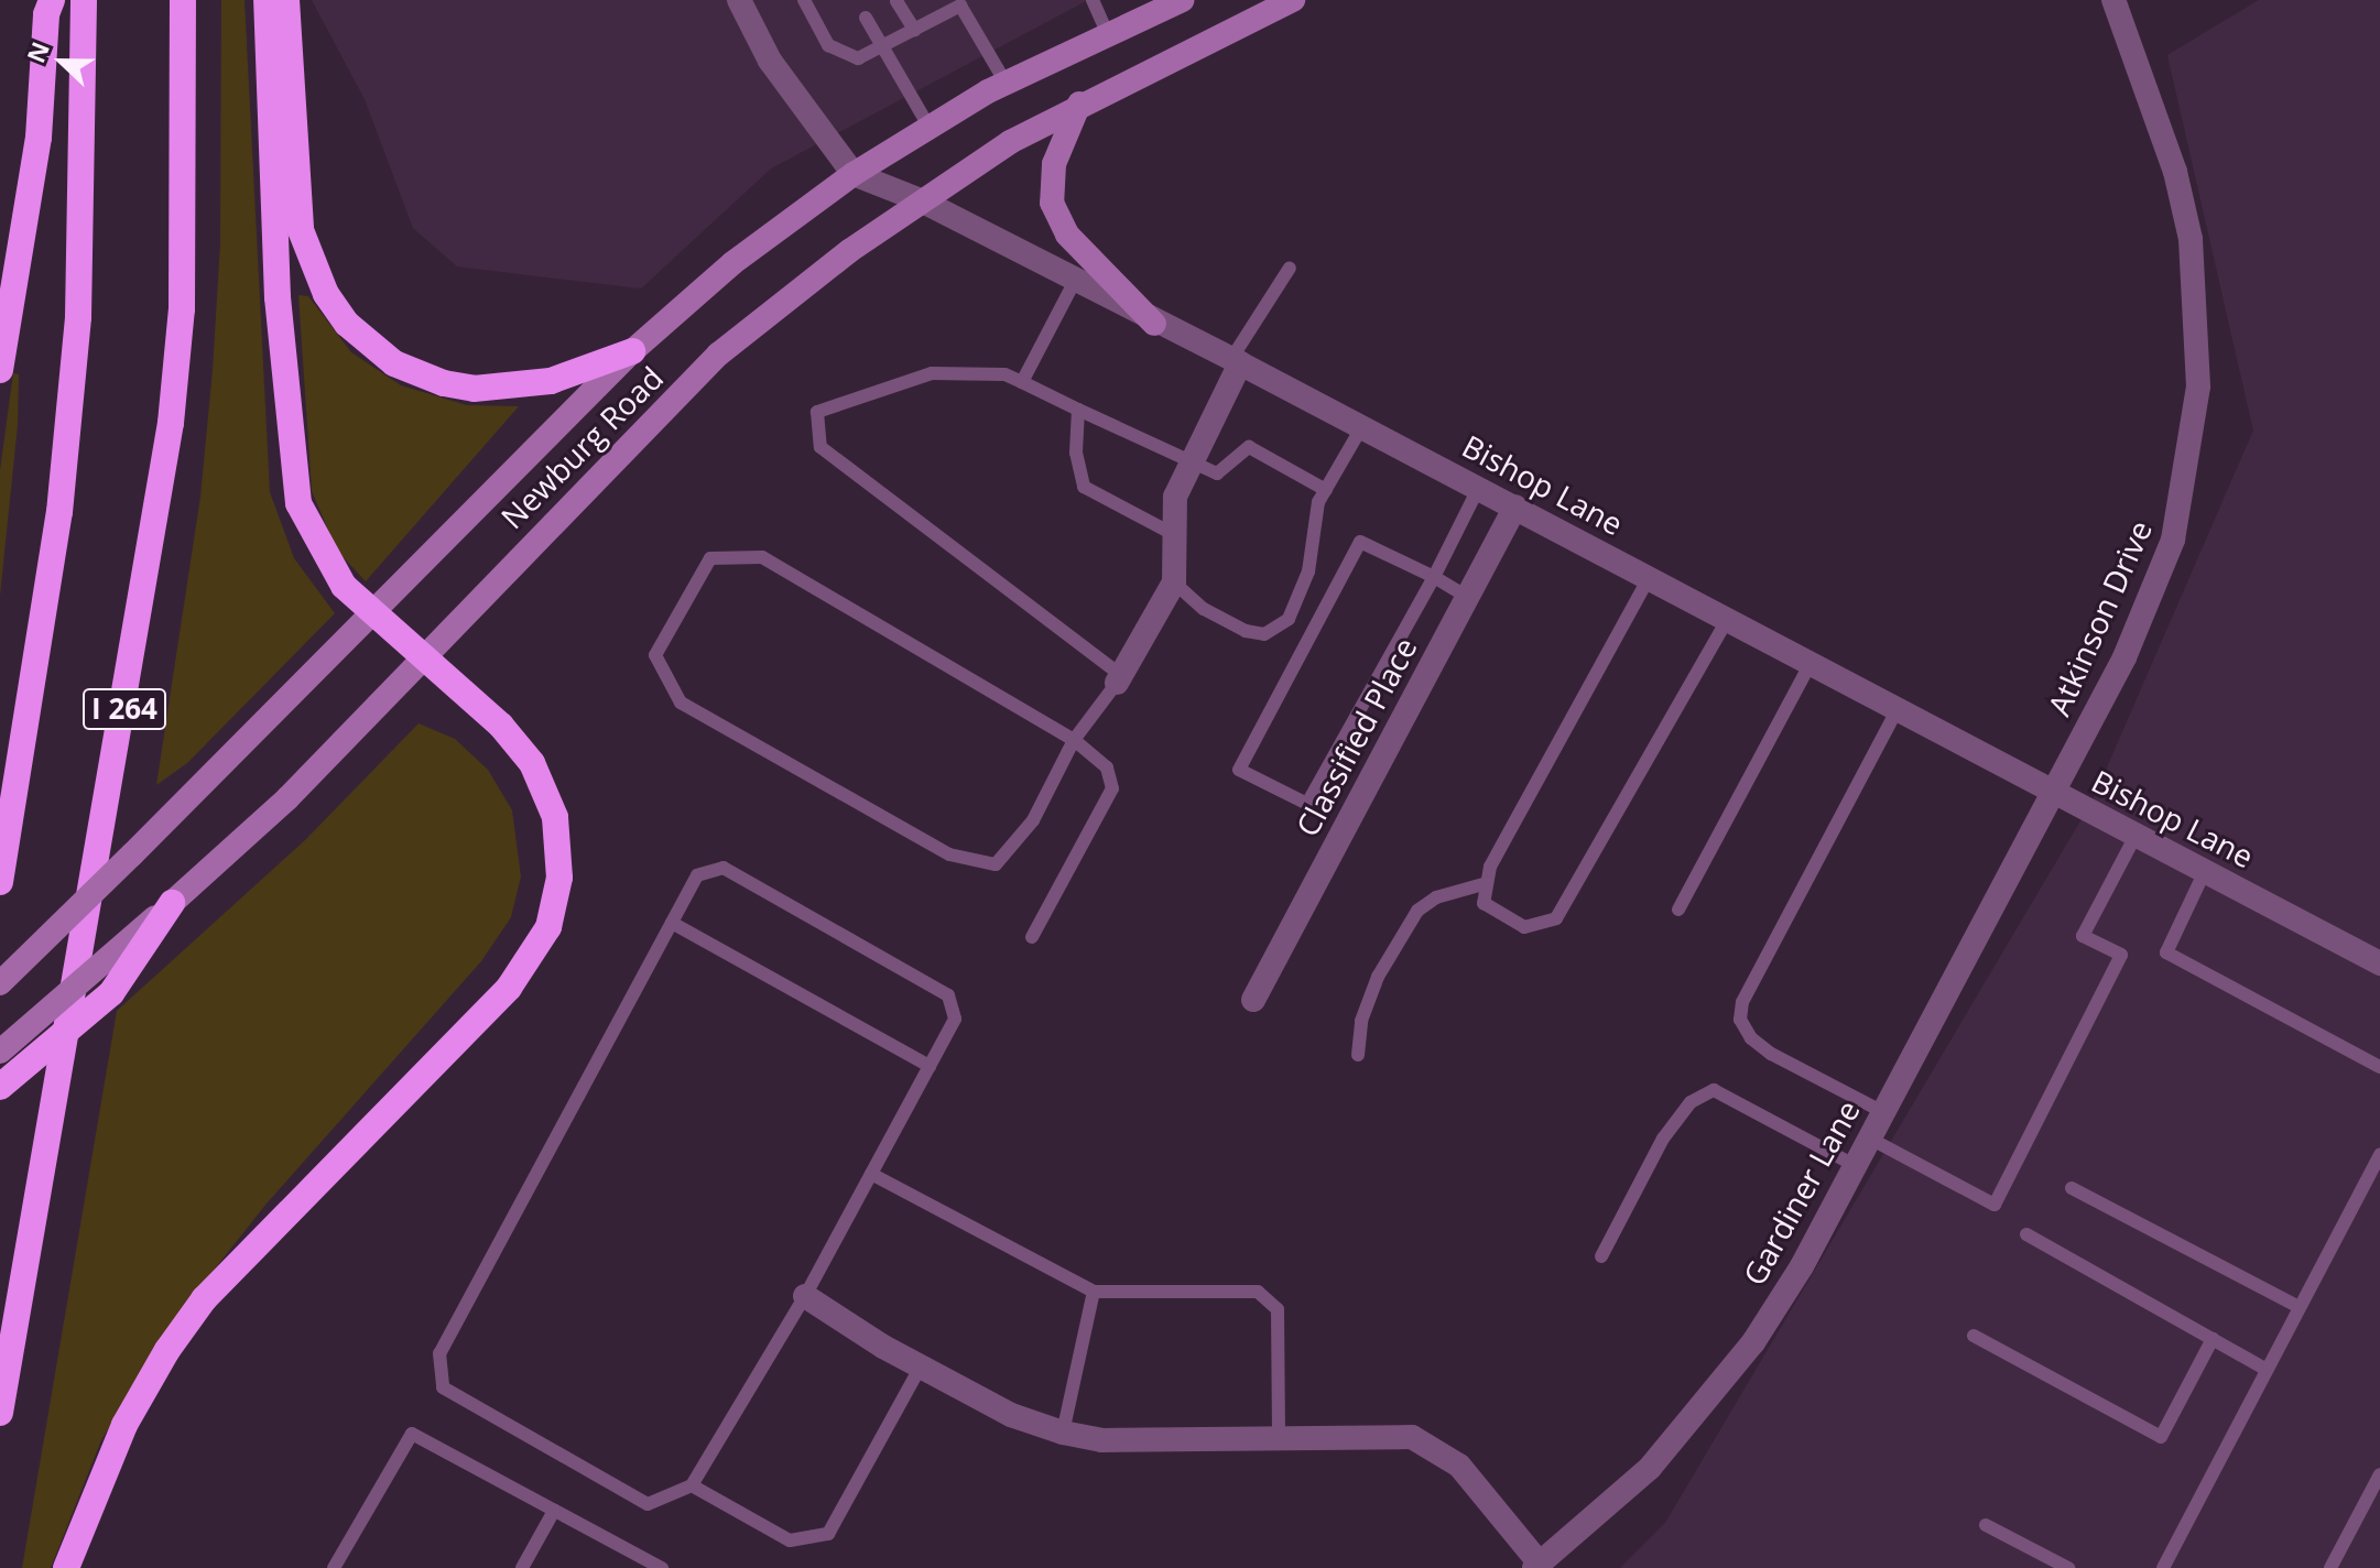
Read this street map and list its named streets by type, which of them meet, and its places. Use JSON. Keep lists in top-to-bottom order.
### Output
{
  "streets": {
    "highway": ["I 264"],
    "main road": ["Newburg Road"],
    "street": [
      "Bishop Lane",
      "Atkinson Drive",
      "Classified Place",
      "Gardiner Lane"
    ]
  },
  "crossings": [
    ["Newburg Road", "Bishop Lane"],
    ["Bishop Lane", "Atkinson Drive"],
    ["Bishop Lane", "Classified Place"],
    ["Bishop Lane", "Gardiner Lane"],
    ["Atkinson Drive", "Gardiner Lane"]
  ],
  "north": "left"
}
